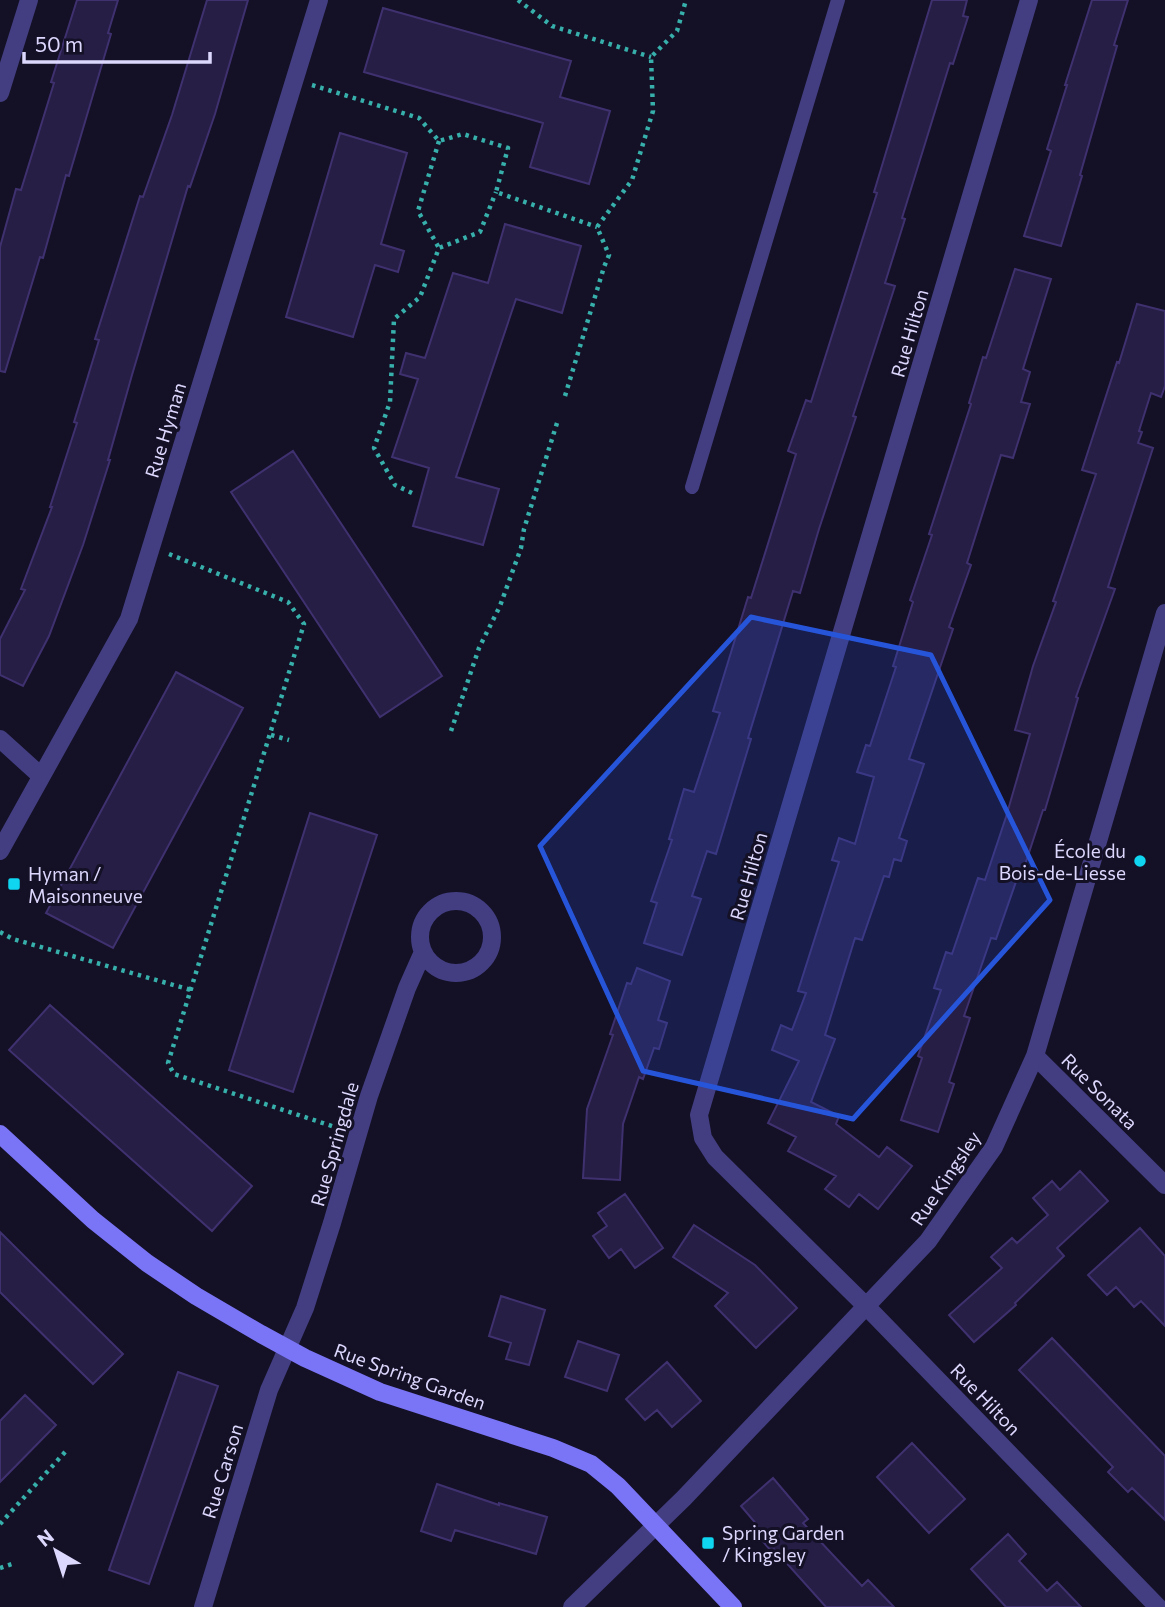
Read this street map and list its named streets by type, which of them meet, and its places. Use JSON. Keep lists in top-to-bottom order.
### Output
{
  "streets": {
    "street": [
      "Rue Hilton",
      "Rue Hyman",
      "Rue Sonata",
      "Rue Springdale",
      "Rue Kingsley",
      "Rue Spring Garden",
      "Rue Carson"
    ]
  },
  "crossings": [
    ["Rue Hilton", "Rue Kingsley"],
    ["Rue Sonata", "Rue Kingsley"],
    ["Rue Springdale", "Rue Spring Garden"],
    ["Rue Springdale", "Rue Carson"],
    ["Rue Kingsley", "Rue Spring Garden"],
    ["Rue Spring Garden", "Rue Carson"]
  ],
  "places": {
    "other": ["École du Bois-de-Liesse"],
    "transit": ["Hyman / Maisonneuve", "Spring Garden / Kingsley"]
  },
  "scale_bar": "50 m",
  "north": "top left"
}
